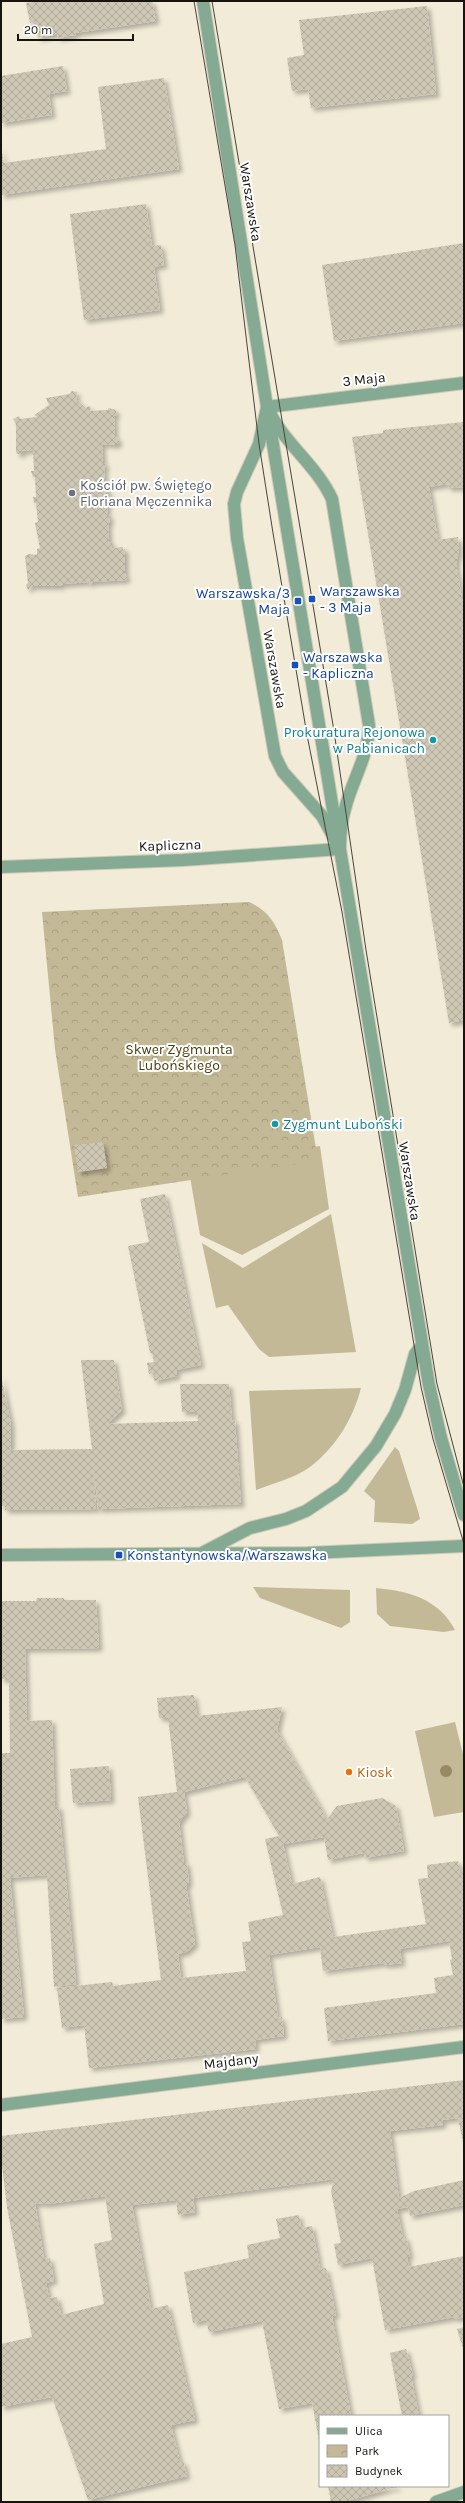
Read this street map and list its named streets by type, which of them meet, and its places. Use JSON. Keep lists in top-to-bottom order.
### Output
{
  "streets": {
    "street": [
      "Warszawska",
      "3 Maja",
      "Kapliczna",
      "Majdany"
    ]
  },
  "crossings": [
    ["Warszawska", "3 Maja"],
    ["Warszawska", "Kapliczna"]
  ],
  "parks": ["Skwer Zygmunta Lubońskiego"],
  "places": {
    "other": [
      "Kościół pw. Świętego Floriana Męczennika",
      "Prokuratura Rejonowa w Pabianicach",
      "Zygmunt Luboński",
      "Kiosk"
    ],
    "transit": [
      "Warszawska - 3 Maja",
      "Warszawska/3 Maja",
      "Warszawska - Kapliczna",
      "Konstantynowska/Warszawska"
    ]
  },
  "legend": ["Ulica", "Park", "Budynek"],
  "scale_bar": "20 m"
}
